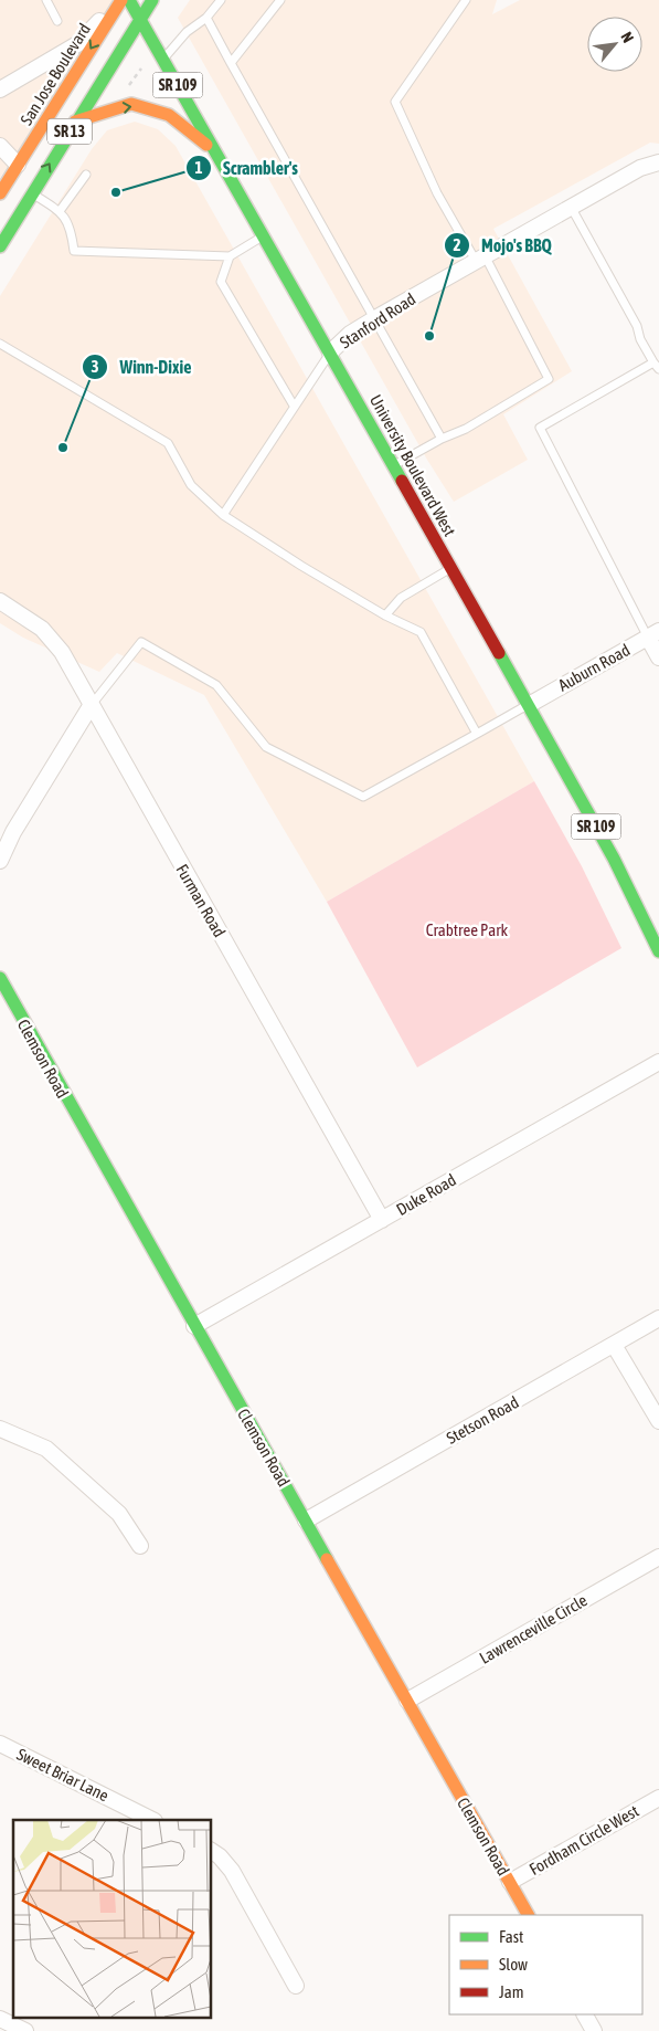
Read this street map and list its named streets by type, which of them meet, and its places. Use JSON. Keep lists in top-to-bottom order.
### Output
{
  "streets": {
    "main road": [
      "San Jose Boulevard",
      "SR 109",
      "SR 13",
      "University Boulevard West",
      "Clemson Road"
    ],
    "street": [
      "Stanford Road",
      "Auburn Road",
      "Furman Road",
      "Duke Road",
      "Stetson Road",
      "Lawrenceville Circle",
      "Sweet Briar Lane",
      "Fordham Circle West"
    ]
  },
  "crossings": [
    ["SR 13", "University Boulevard West"],
    ["Stanford Road", "University Boulevard West"],
    ["University Boulevard West", "Auburn Road"],
    ["Furman Road", "Duke Road"],
    ["Clemson Road", "Duke Road"],
    ["Clemson Road", "Stetson Road"],
    ["Clemson Road", "Lawrenceville Circle"],
    ["Clemson Road", "Fordham Circle West"]
  ],
  "parks": ["Crabtree Park"],
  "places": ["Scrambler's", "Mojo's BBQ", "Winn-Dixie"],
  "legend": ["Fast", "Slow", "Jam"],
  "north": "top right"
}
